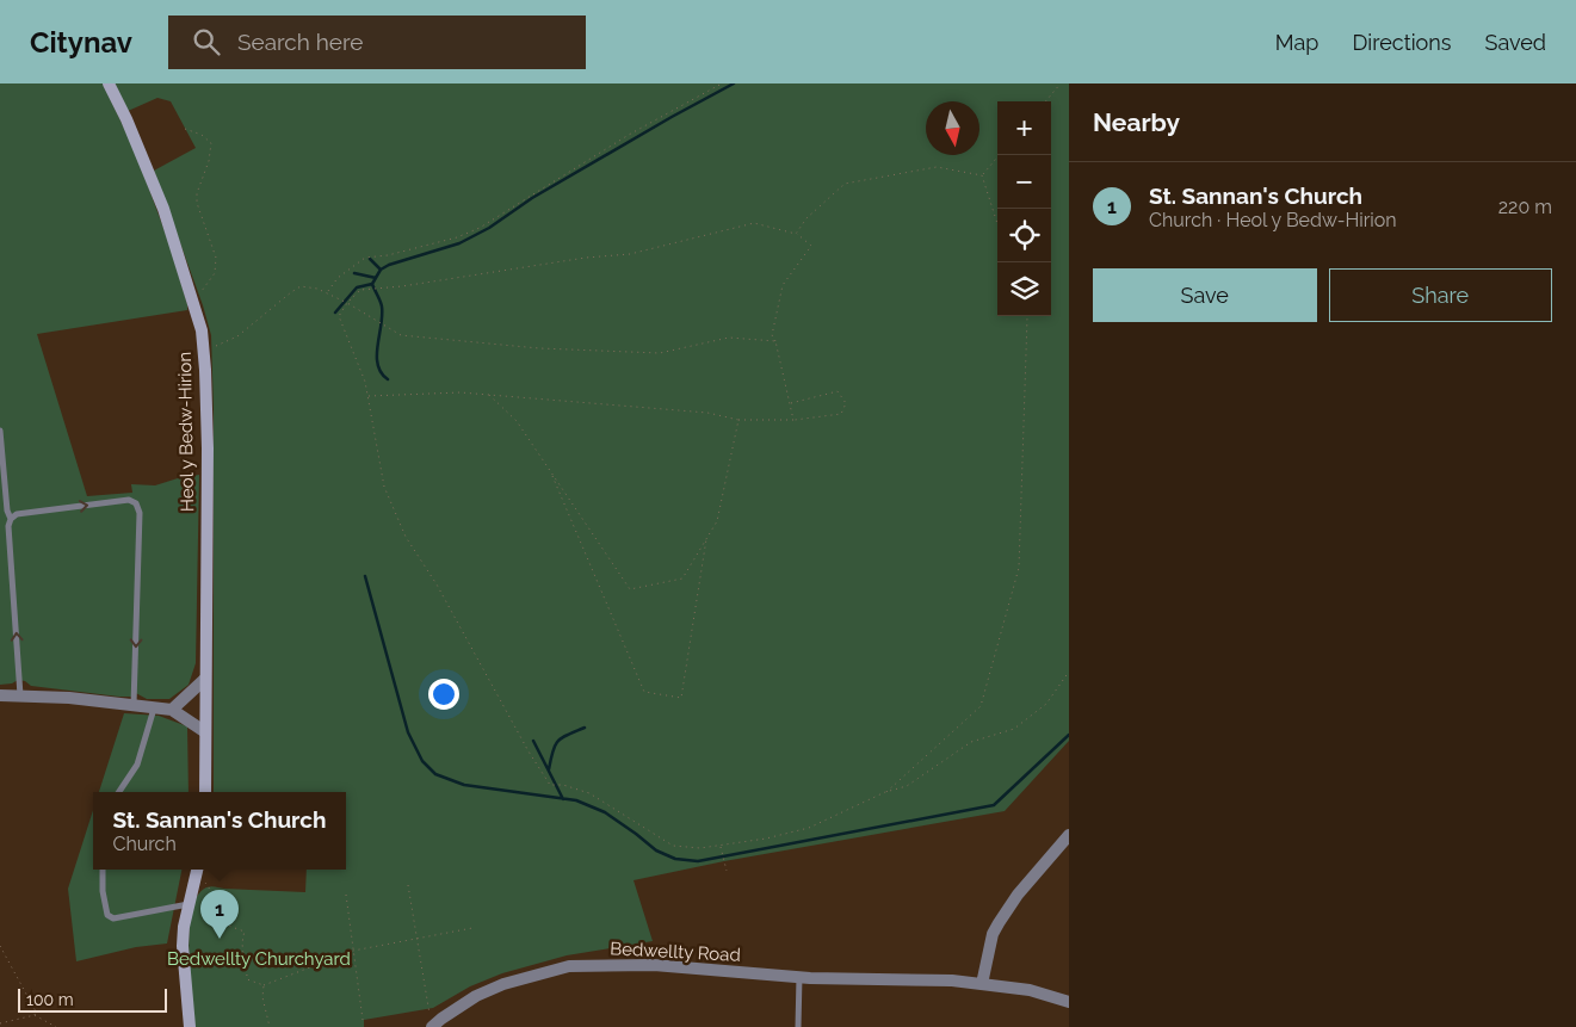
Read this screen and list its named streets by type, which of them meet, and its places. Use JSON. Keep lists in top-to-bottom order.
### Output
{
  "streets": {
    "street": ["Heol y Bedw-Hirion", "Bedwellty Road"]
  },
  "parks": ["Bedwellty Churchyard"],
  "scale_bar": "100 m",
  "north": "bottom",
  "page": {
    "header": "Citynav",
    "search": "Search here",
    "nav": ["Map", "Directions", "Saved"],
    "heading": "Nearby",
    "map_buttons": ["+", "−"],
    "list": [
      {
        "mark": "1",
        "name": "St. Sannan's Church",
        "note": "Church · Heol y Bedw-Hirion",
        "value": "220 m"
      }
    ],
    "buttons": ["Save", "Share"],
    "popup": ["St. Sannan's Church", "Church"],
    "pins": "1",
    "scale": "100 m"
  }
}
